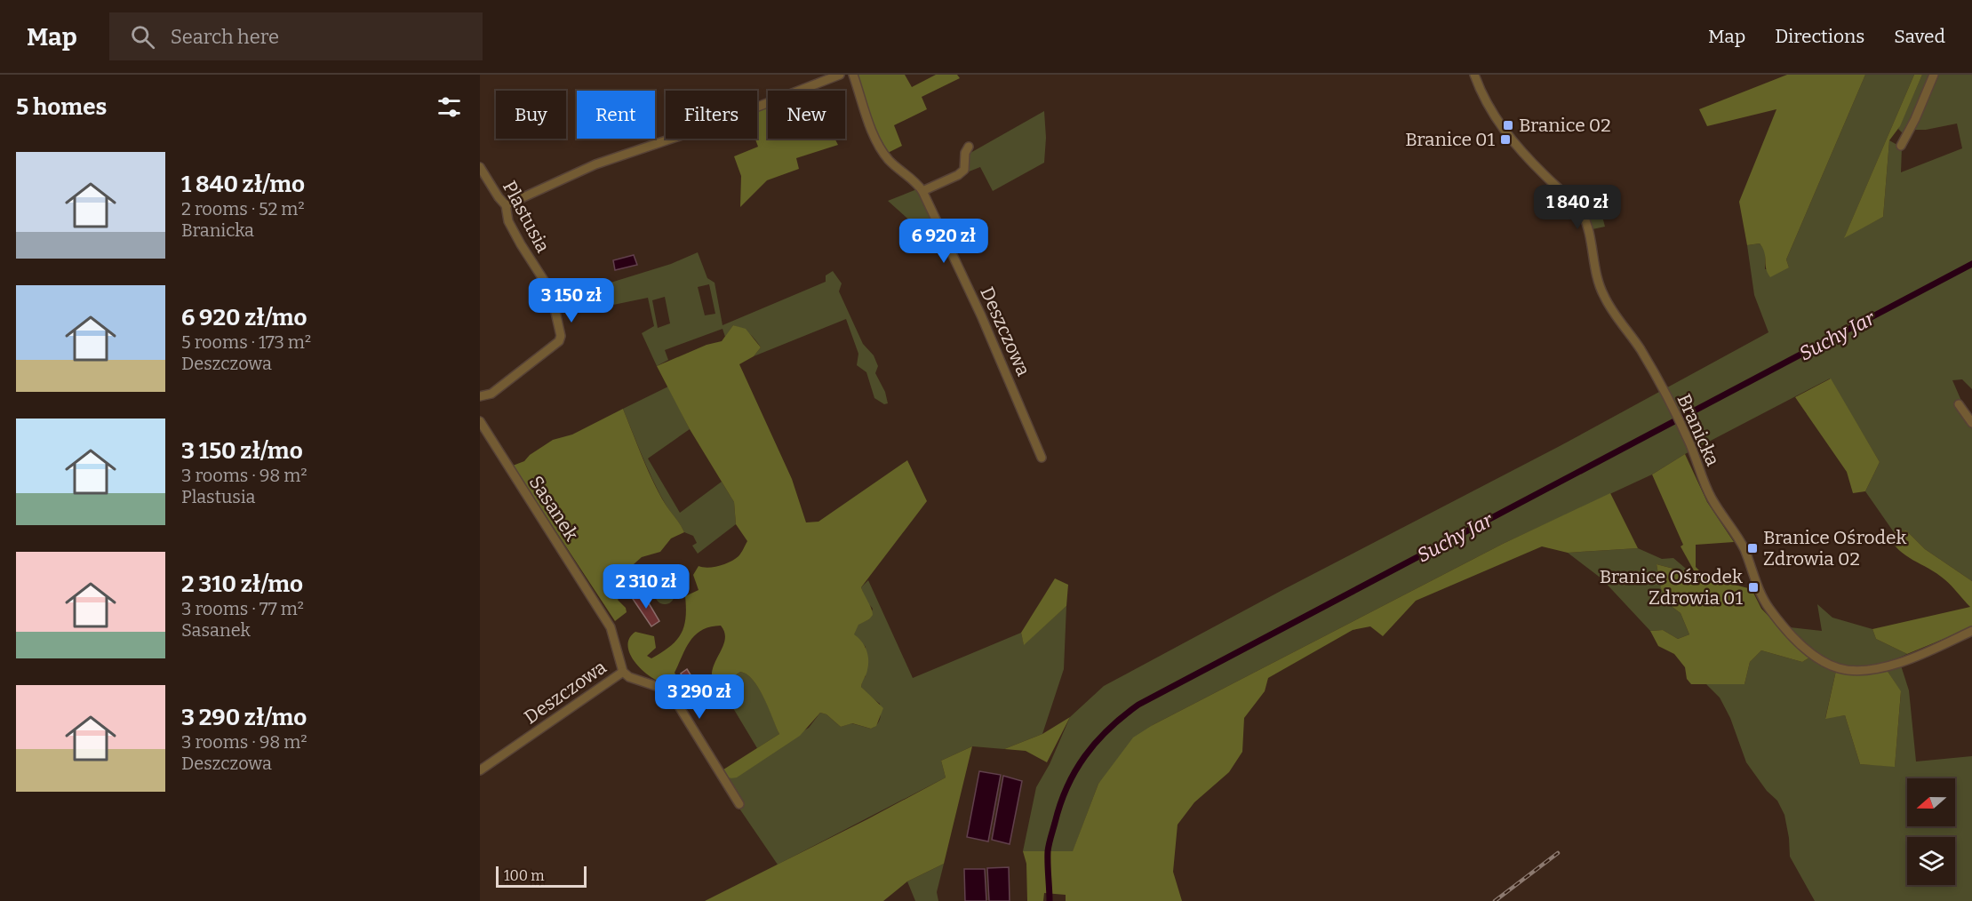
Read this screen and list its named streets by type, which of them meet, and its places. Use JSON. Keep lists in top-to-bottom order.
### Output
{
  "streets": {
    "street": [
      "Plastusia",
      "Deszczowa",
      "Branicka",
      "Sasanek"
    ]
  },
  "crossings": [
    ["Deszczowa", "Sasanek"]
  ],
  "water": ["Suchy Jar"],
  "places": {
    "transit": [
      "Branice 02",
      "Branice 01",
      "Branice Ośrodek Zdrowia 02",
      "Branice Ośrodek Zdrowia 01"
    ]
  },
  "scale_bar": "100 m",
  "north": "left",
  "page": {
    "header": "Map",
    "search": "Search here",
    "nav": ["Map", "Directions", "Saved"],
    "heading": "5 homes",
    "chip": [
      "Buy",
      "Rent",
      "Filters",
      "New"
    ],
    "list": [
      {
        "name": "1 840 zł/mo",
        "note": "2 rooms · 52 m² · Branicka"
      },
      {
        "name": "6 920 zł/mo",
        "note": "5 rooms · 173 m² · Deszczowa"
      },
      {
        "name": "3 150 zł/mo",
        "note": "3 rooms · 98 m² · Plastusia"
      },
      {
        "name": "2 310 zł/mo",
        "note": "3 rooms · 77 m² · Sasanek"
      },
      {
        "name": "3 290 zł/mo",
        "note": "3 rooms · 98 m² · Deszczowa"
      }
    ],
    "price": [
      "1 840 zł",
      "6 920 zł",
      "3 150 zł",
      "2 310 zł",
      "3 290 zł"
    ],
    "scale": "100 m"
  }
}
